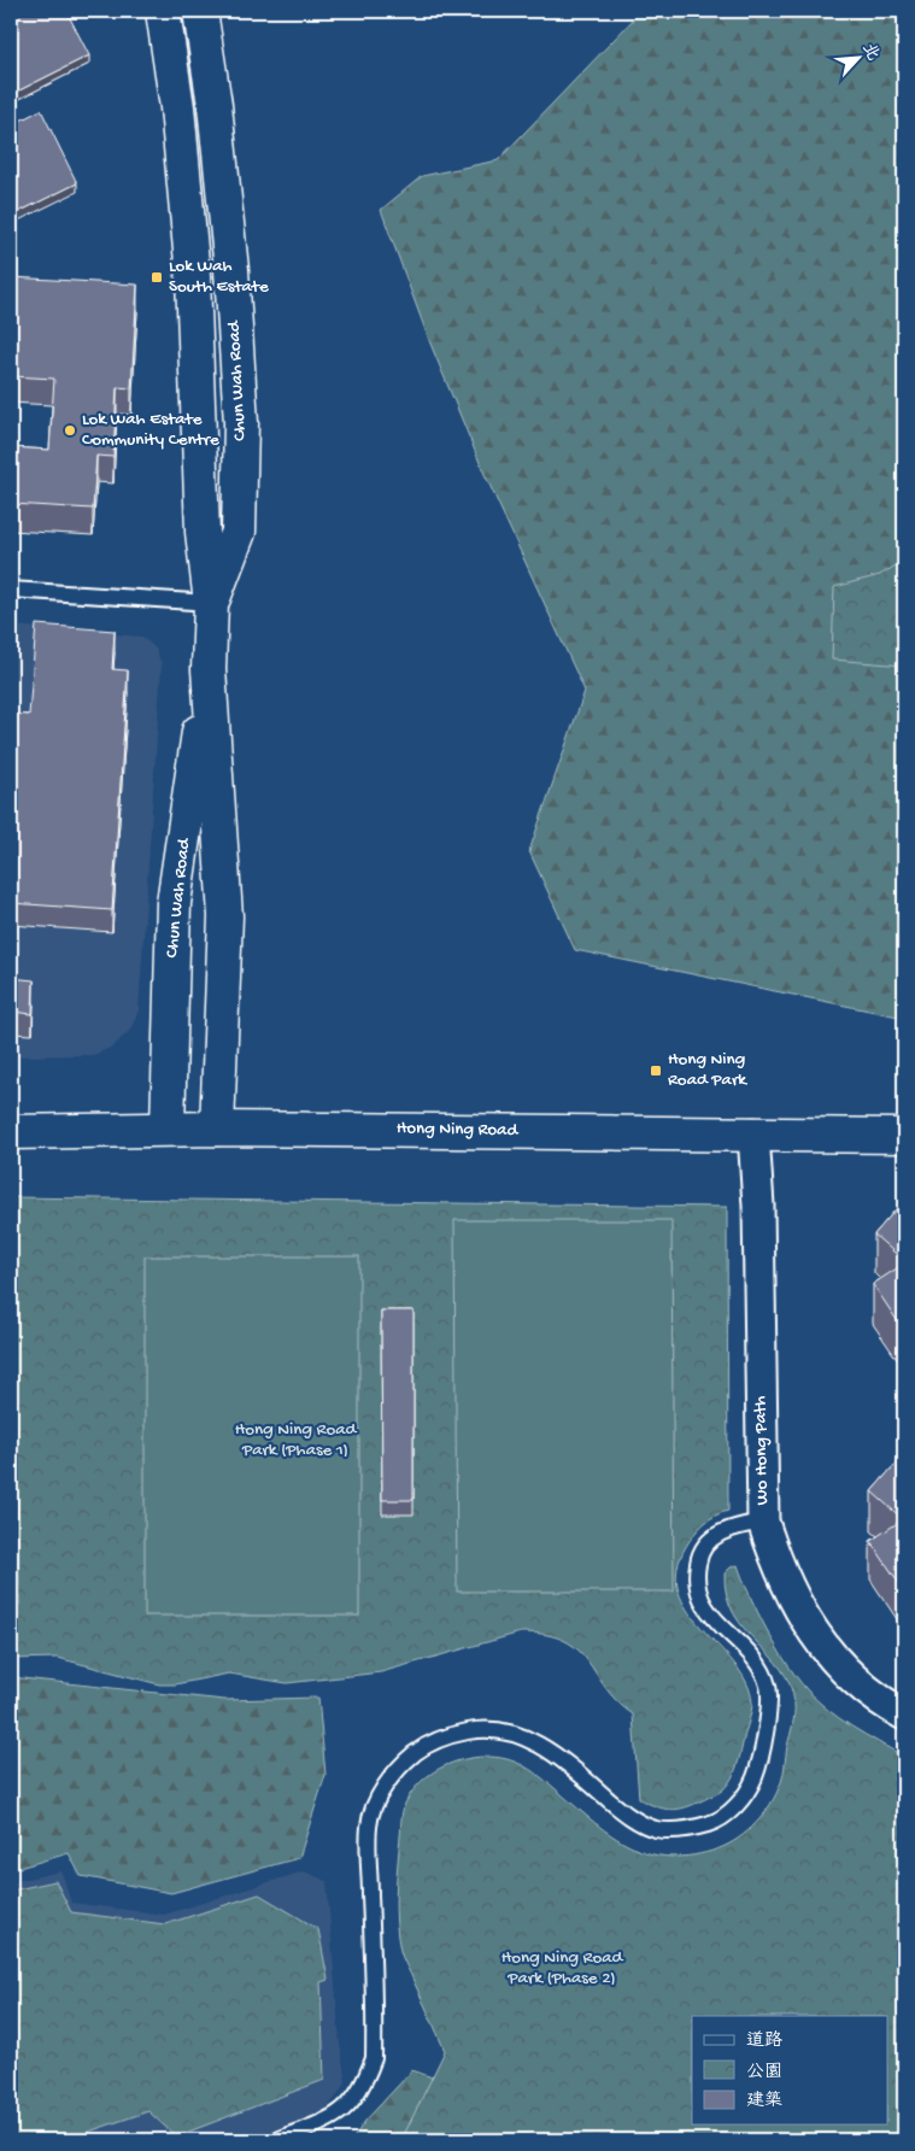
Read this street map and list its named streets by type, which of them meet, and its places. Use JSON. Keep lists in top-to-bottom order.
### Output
{
  "streets": {
    "main road": ["Chun Wah Road", "Hong Ning Road"],
    "street": ["Wo Hong Path"]
  },
  "crossings": [
    ["Chun Wah Road", "Hong Ning Road"],
    ["Hong Ning Road", "Wo Hong Path"]
  ],
  "parks": ["Hong Ning Road Park (Phase 1)", "Hong Ning Road Park (Phase 2)"],
  "places": {
    "transit": ["Lok Wah South Estate", "Hong Ning Road Park"],
    "other": ["Lok Wah Estate Community Centre"]
  },
  "legend": ["道路", "公園", "建築"],
  "north": "top right"
}
